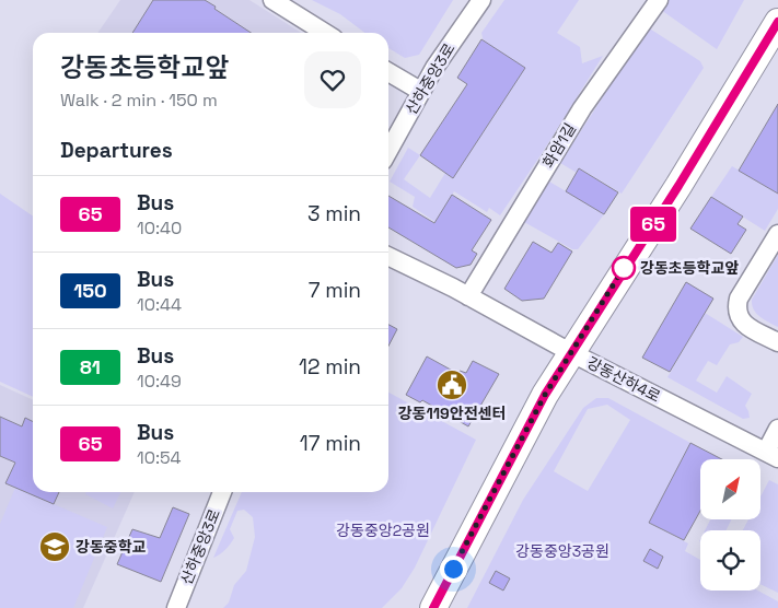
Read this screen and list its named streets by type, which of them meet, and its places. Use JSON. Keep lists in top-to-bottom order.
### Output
{
  "streets": {
    "street": ["산하중앙3로", "화암1길", "강동산하4로"]
  },
  "crossings": [
    ["화암1길", "강동산하4로"]
  ],
  "parks": ["강동중앙2공원", "강동중앙3공원"],
  "places": {
    "other": ["강동초등학교앞"],
    "public building": ["강동119안전센터"],
    "school or university": ["강동중학교"]
  },
  "lines": ["bus line 65"],
  "north": "top right",
  "page": {
    "on_map": "65",
    "heading": [
      ["강동초등학교앞", "Walk · 2 min · 150 m"],
      "Departures"
    ],
    "list": [
      {
        "mark": "65",
        "name": "Bus",
        "note": "10:40",
        "value": "3 min"
      },
      {
        "mark": "150",
        "name": "Bus",
        "note": "10:44",
        "value": "7 min"
      },
      {
        "mark": "81",
        "name": "Bus",
        "note": "10:49",
        "value": "12 min"
      },
      {
        "mark": "65",
        "name": "Bus",
        "note": "10:54",
        "value": "17 min"
      }
    ]
  }
}
